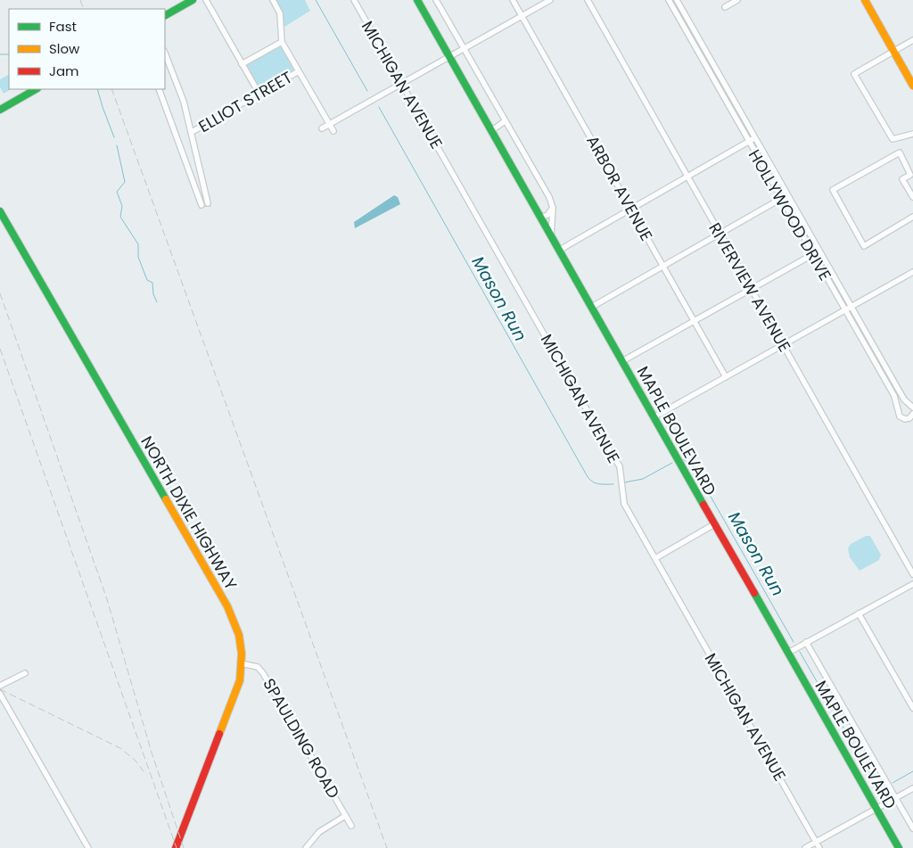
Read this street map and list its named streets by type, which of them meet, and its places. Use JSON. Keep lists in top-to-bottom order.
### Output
{
  "streets": {
    "street": [
      "MICHIGAN AVENUE",
      "ELLIOT STREET",
      "ARBOR AVENUE",
      "HOLLYWOOD DRIVE",
      "RIVERVIEW AVENUE",
      "MAPLE BOULEVARD",
      "NORTH DIXIE HIGHWAY",
      "SPAULDING ROAD"
    ]
  },
  "crossings": [
    ["NORTH DIXIE HIGHWAY", "SPAULDING ROAD"]
  ],
  "water": ["Mason Run"],
  "legend": ["Fast", "Slow", "Jam"]
}
